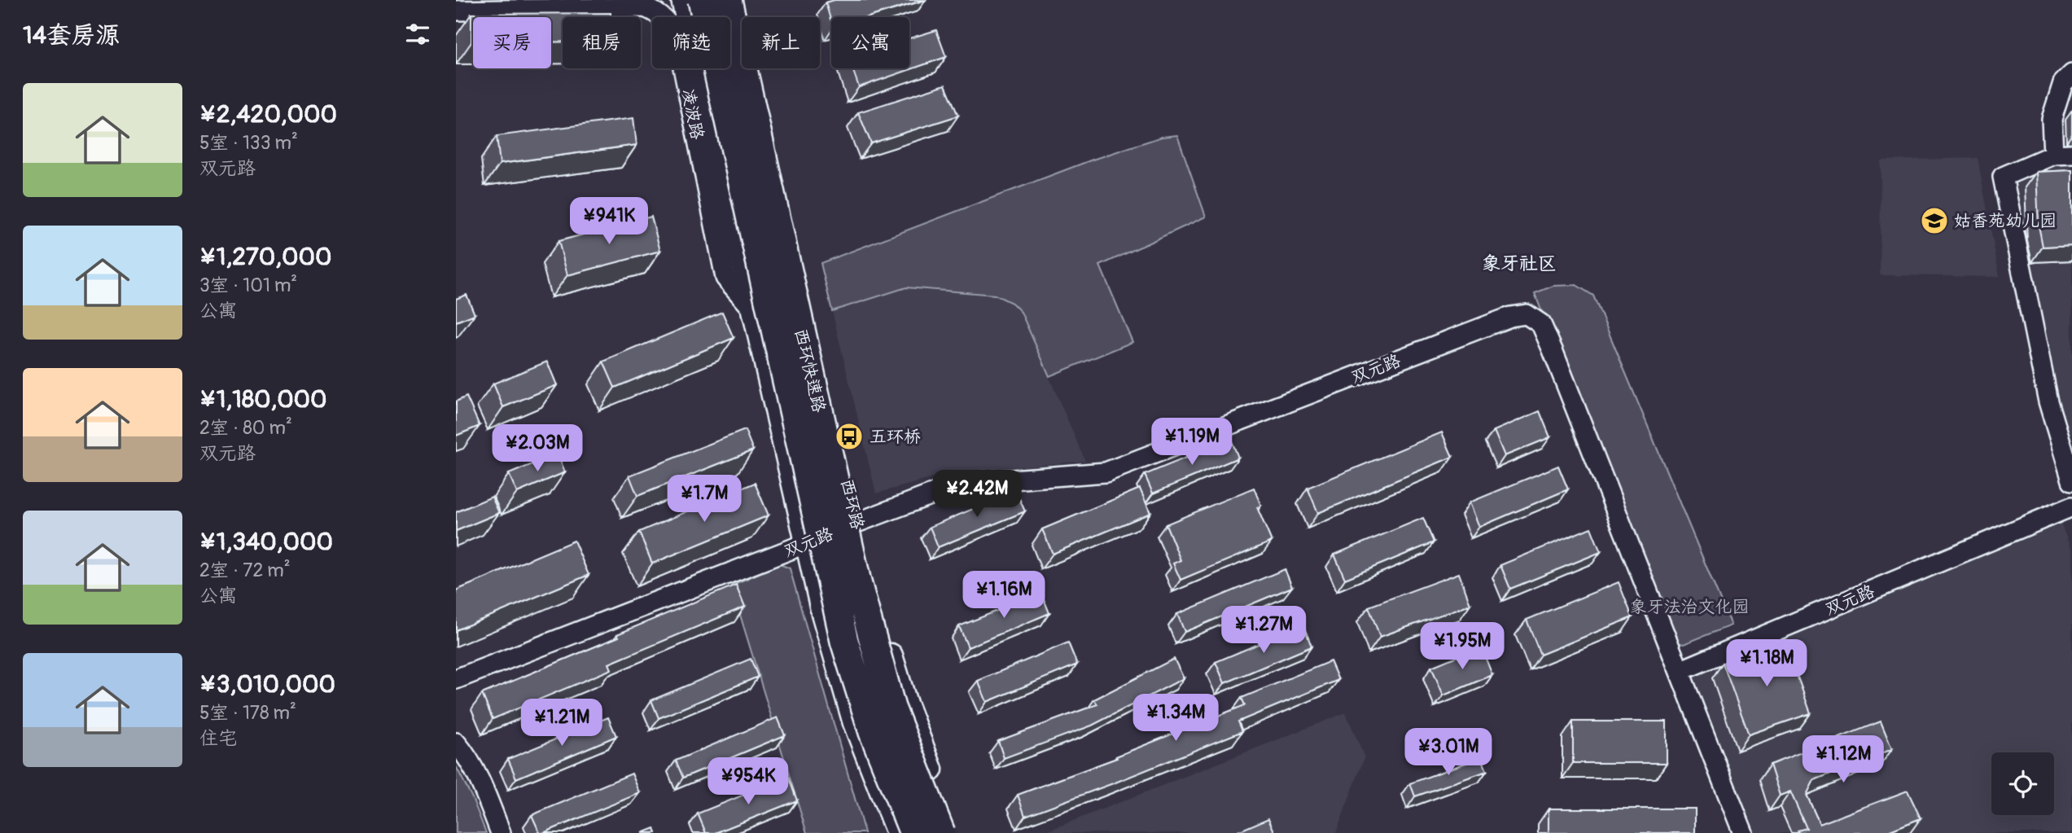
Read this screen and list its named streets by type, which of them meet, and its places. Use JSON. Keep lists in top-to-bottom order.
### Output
{
  "streets": {
    "highway": ["西环快速路"],
    "main road": ["西环路"],
    "street": ["凌波路", "双元路"]
  },
  "crossings": [
    ["双元路", "西环路"]
  ],
  "districts": ["象牙社区"],
  "parks": ["象牙法治文化园"],
  "places": {
    "school or university": ["姑香苑幼儿园"],
    "bus stop": ["五环桥"]
  },
  "page": {
    "heading": "14套房源",
    "chip": [
      "买房",
      "租房",
      "筛选",
      "新上",
      "公寓"
    ],
    "list": [
      {
        "name": "¥2,420,000",
        "note": "5室 · 133 m² · 双元路"
      },
      {
        "name": "¥1,270,000",
        "note": "3室 · 101 m² · 公寓"
      },
      {
        "name": "¥1,180,000",
        "note": "2室 · 80 m² · 双元路"
      },
      {
        "name": "¥1,340,000",
        "note": "2室 · 72 m² · 公寓"
      },
      {
        "name": "¥3,010,000",
        "note": "5室 · 178 m² · 住宅"
      }
    ],
    "price": [
      "¥941K",
      "¥1.19M",
      "¥2.03M",
      "¥2.42M",
      "¥1.7M",
      "¥1.16M",
      "¥1.27M",
      "¥1.95M",
      "¥1.18M",
      "¥1.34M",
      "¥1.21M",
      "¥3.01M",
      "¥1.12M",
      "¥954K"
    ]
  }
}
